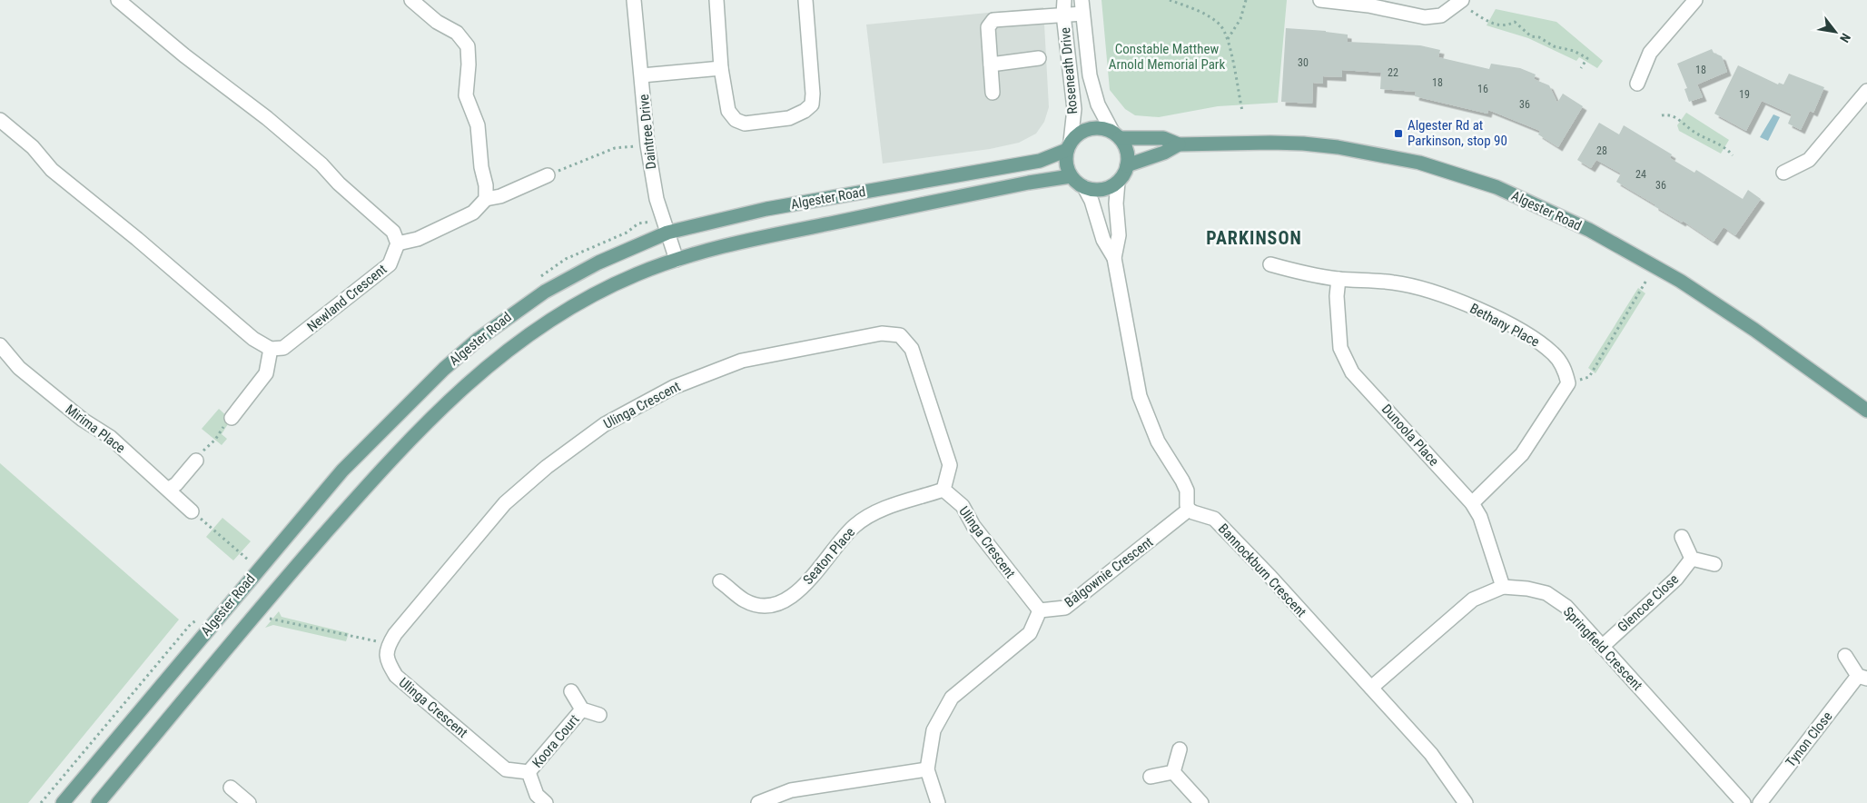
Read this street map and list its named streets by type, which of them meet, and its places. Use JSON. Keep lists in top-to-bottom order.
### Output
{
  "streets": {
    "main road": ["Algester Road"],
    "street": [
      "Roseneath Drive",
      "Daintree Drive",
      "Newland Crescent",
      "Bethany Place",
      "Ulinga Crescent",
      "Mirima Place",
      "Dunoola Place",
      "Seaton Place",
      "Bannockburn Crescent",
      "Balgownie Crescent",
      "Glencoe Close",
      "Springfield Crescent",
      "Tynon Close",
      "Koora Court"
    ]
  },
  "crossings": [
    ["Roseneath Drive", "Algester Road"],
    ["Daintree Drive", "Algester Road"],
    ["Bethany Place", "Dunoola Place"],
    ["Ulinga Crescent", "Seaton Place"],
    ["Ulinga Crescent", "Balgownie Crescent"],
    ["Ulinga Crescent", "Koora Court"],
    ["Dunoola Place", "Springfield Crescent"],
    ["Bannockburn Crescent", "Balgownie Crescent"],
    ["Bannockburn Crescent", "Springfield Crescent"],
    ["Glencoe Close", "Springfield Crescent"]
  ],
  "districts": ["PARKINSON"],
  "parks": ["Constable Matthew Arnold Memorial Park"],
  "places": {
    "transit": ["Algester Rd at Parkinson, stop 90"]
  },
  "house_numbers": [
    "30",
    "18",
    "22",
    "18",
    "16",
    "19",
    "36",
    "28",
    "24",
    "36"
  ],
  "north": "bottom right"
}
